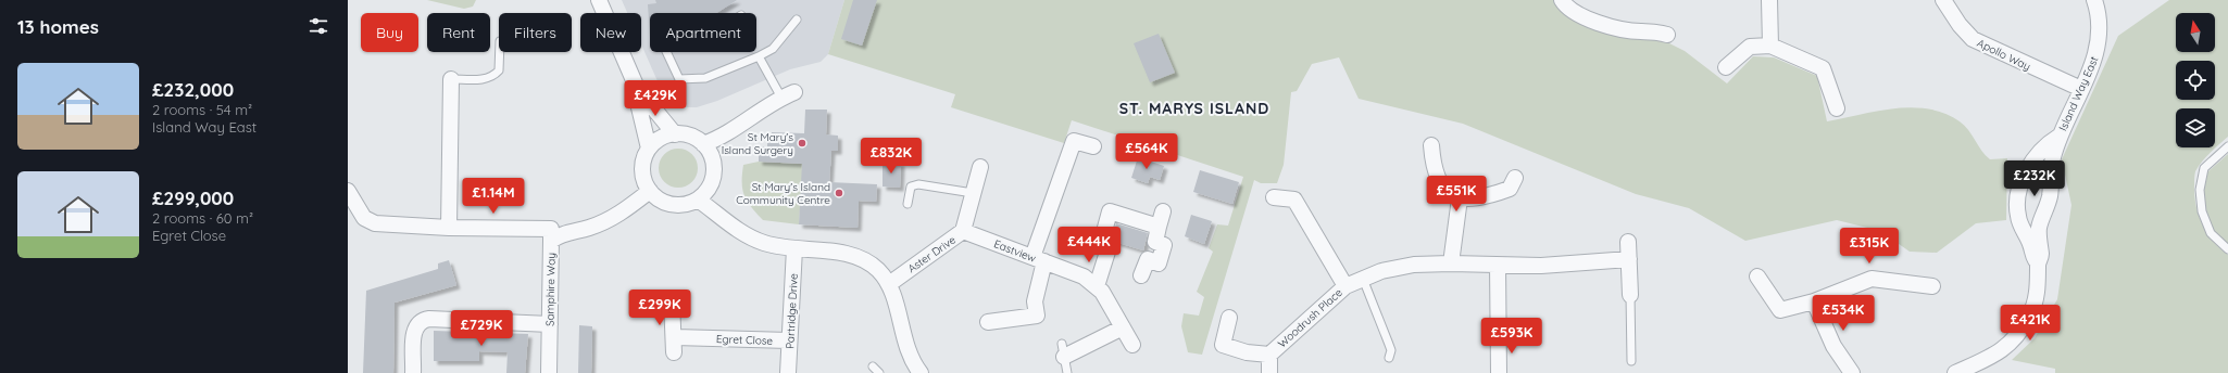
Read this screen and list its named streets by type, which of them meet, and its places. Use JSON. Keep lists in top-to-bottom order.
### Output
{
  "streets": {
    "street": [
      "Apollo Way",
      "Island Way East",
      "Eastview",
      "Aster Drive",
      "Samphire Way",
      "Partridge Drive",
      "Woodrush Place",
      "Egret Close"
    ]
  },
  "crossings": [
    ["Apollo Way", "Island Way East"],
    ["Eastview", "Aster Drive"],
    ["Partridge Drive", "Egret Close"]
  ],
  "districts": ["ST. MARYS ISLAND"],
  "places": ["St Mary's Island Surgery", "St Mary's Island Community Centre"],
  "north": "top",
  "page": {
    "heading": "13 homes",
    "chip": [
      "Buy",
      "Rent",
      "Filters",
      "New",
      "Apartment"
    ],
    "list": [
      {
        "name": "£232,000",
        "note": "2 rooms · 54 m² · Island Way East"
      },
      {
        "name": "£299,000",
        "note": "2 rooms · 60 m² · Egret Close"
      }
    ],
    "price": [
      "£429K",
      "£564K",
      "£832K",
      "£232K",
      "£551K",
      "£1.14M",
      "£444K",
      "£315K",
      "£299K",
      "£534K",
      "£421K",
      "£729K",
      "£593K"
    ]
  }
}
